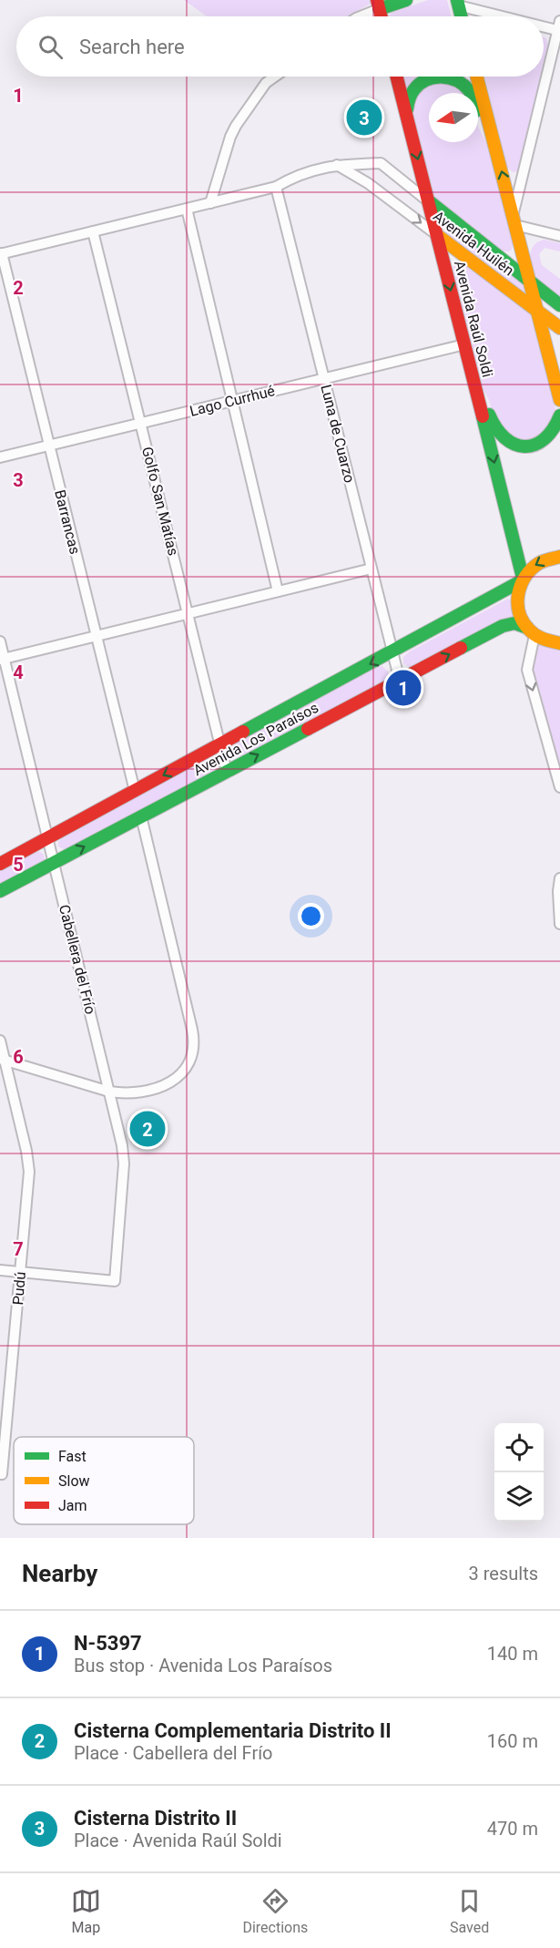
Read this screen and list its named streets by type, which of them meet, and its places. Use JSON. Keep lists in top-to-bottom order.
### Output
{
  "streets": {
    "main road": ["Avenida Huilén", "Avenida Raúl Soldi", "Avenida Los Paraísos"],
    "street": [
      "Lago Currhué",
      "Luna de Cuarzo",
      "Golfo San Matías",
      "Barrancas",
      "Cabellera del Frío",
      "Pudú"
    ]
  },
  "crossings": [
    ["Avenida Huilén", "Avenida Raúl Soldi"],
    ["Avenida Raúl Soldi", "Lago Currhué"],
    ["Avenida Raúl Soldi", "Avenida Los Paraísos"],
    ["Lago Currhué", "Luna de Cuarzo"],
    ["Lago Currhué", "Golfo San Matías"],
    ["Lago Currhué", "Barrancas"],
    ["Luna de Cuarzo", "Avenida Los Paraísos"],
    ["Golfo San Matías", "Avenida Los Paraísos"],
    ["Barrancas", "Avenida Los Paraísos"],
    ["Avenida Los Paraísos", "Cabellera del Frío"],
    ["Cabellera del Frío", "Pudú"]
  ],
  "legend": ["Fast", "Slow", "Jam"],
  "north": "left",
  "page": {
    "search": "Search here",
    "pins": ["3", "1", "2"],
    "heading": ["Nearby", "3 results"],
    "list": [
      {
        "mark": "1",
        "name": "N-5397",
        "note": "Bus stop · Avenida Los Paraísos",
        "value": "140 m"
      },
      {
        "mark": "2",
        "name": "Cisterna Complementaria Distrito II",
        "note": "Place · Cabellera del Frío",
        "value": "160 m"
      },
      {
        "mark": "3",
        "name": "Cisterna Distrito II",
        "note": "Place · Avenida Raúl Soldi",
        "value": "470 m"
      }
    ],
    "nav": ["Map", "Directions", "Saved"]
  },
  "grid": {
    "rows": [
      "1",
      "2",
      "3",
      "4",
      "5",
      "6",
      "7"
    ]
  }
}
